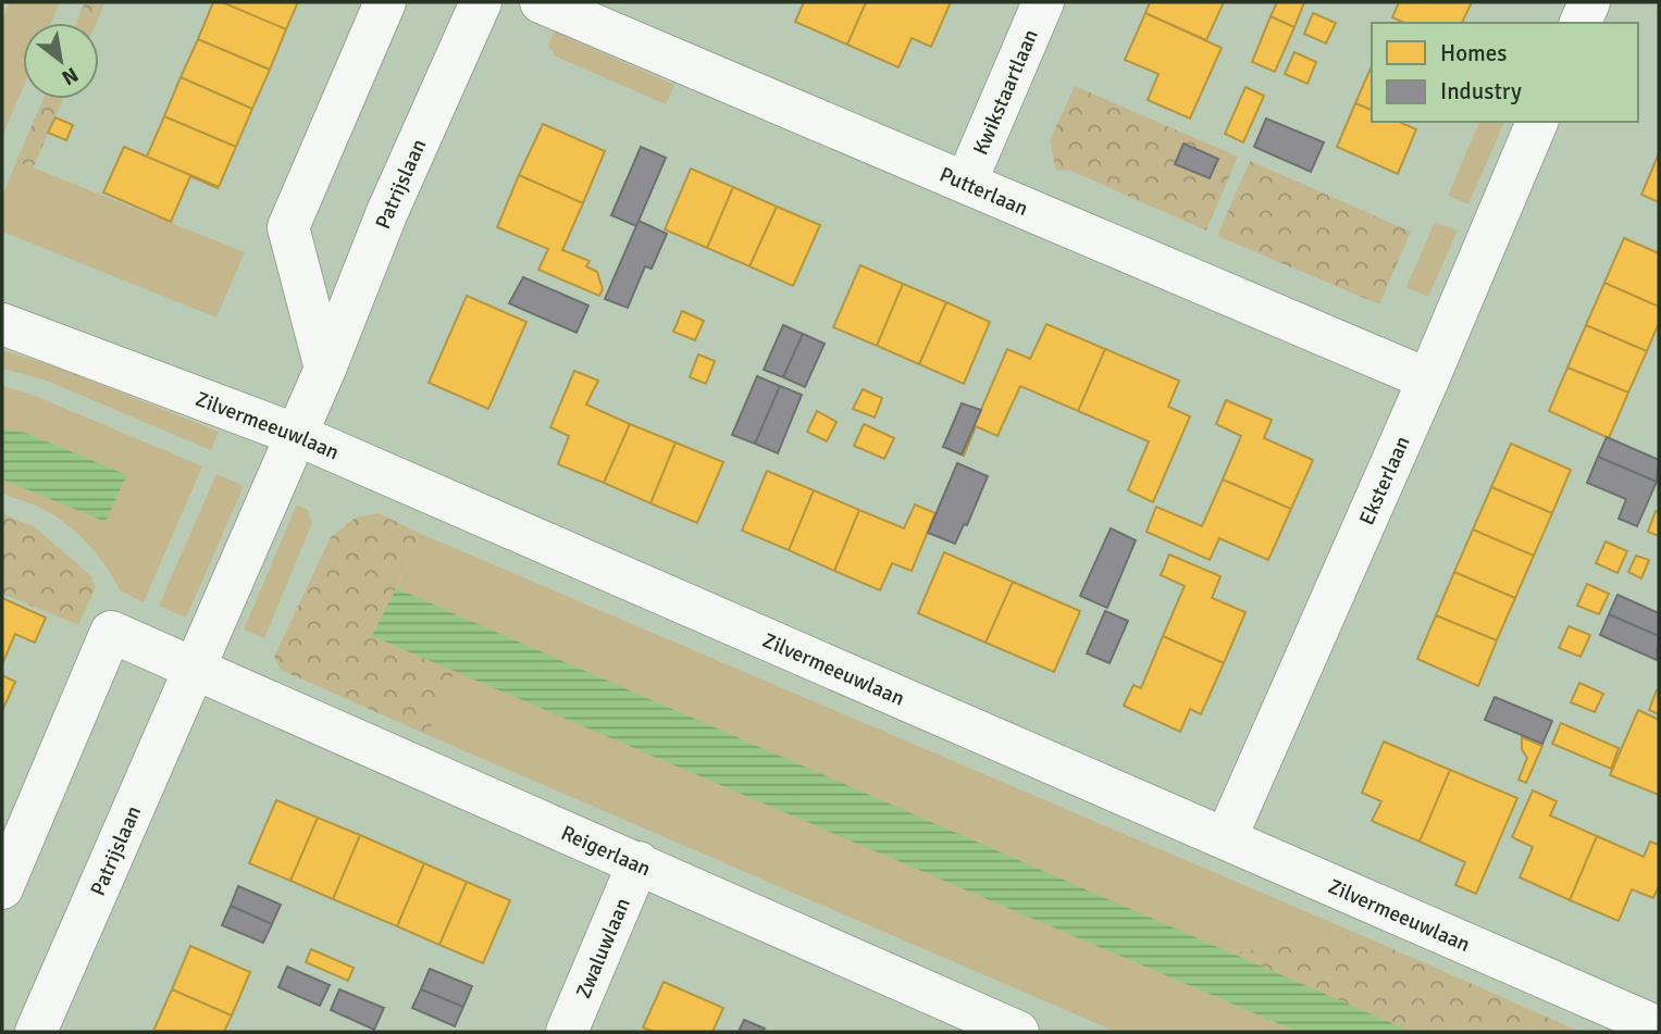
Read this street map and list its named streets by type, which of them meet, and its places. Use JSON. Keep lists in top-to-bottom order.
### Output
{
  "streets": {
    "street": [
      "Kwikstaartlaan",
      "Patrijslaan",
      "Putterlaan",
      "Zilvermeeuwlaan",
      "Eksterlaan",
      "Reigerlaan",
      "Zwaluwlaan"
    ]
  },
  "crossings": [
    ["Kwikstaartlaan", "Putterlaan"],
    ["Patrijslaan", "Zilvermeeuwlaan"],
    ["Patrijslaan", "Reigerlaan"],
    ["Putterlaan", "Eksterlaan"],
    ["Zilvermeeuwlaan", "Eksterlaan"],
    ["Reigerlaan", "Zwaluwlaan"]
  ],
  "legend": ["Homes", "Industry"],
  "north": "bottom right"
}
